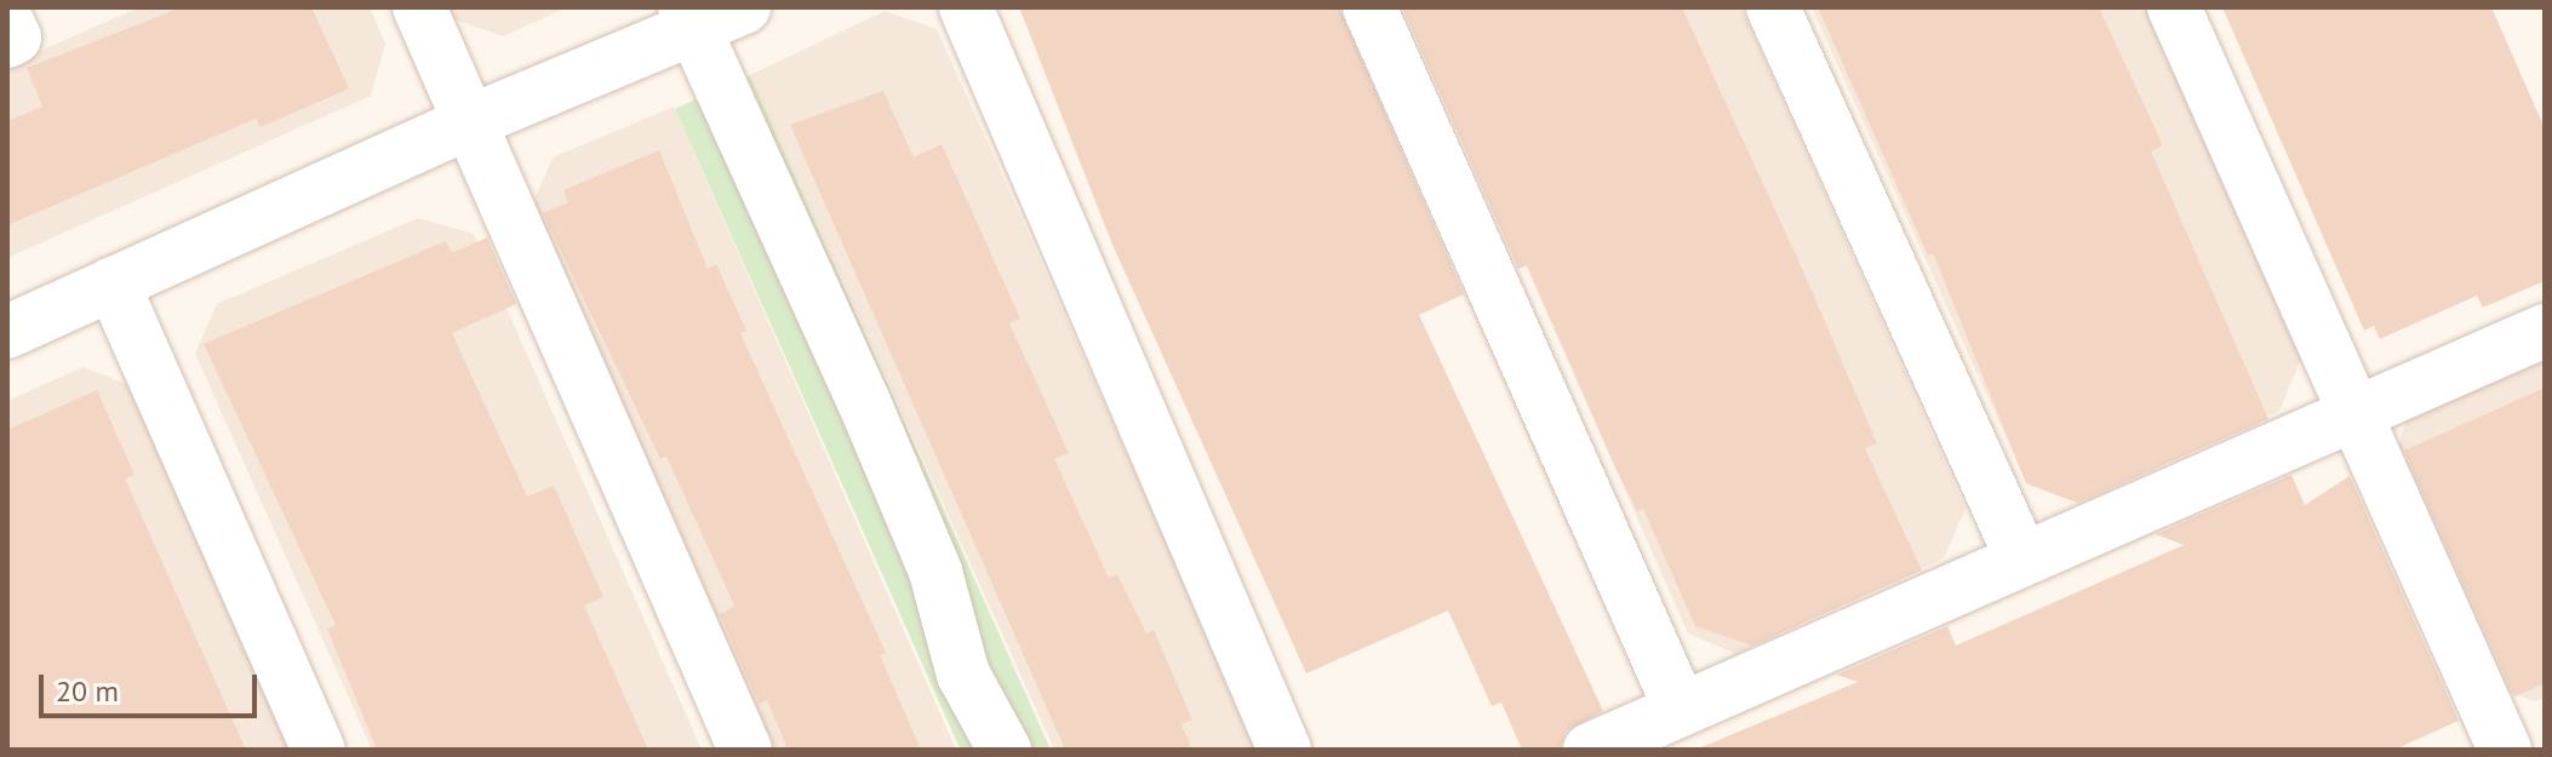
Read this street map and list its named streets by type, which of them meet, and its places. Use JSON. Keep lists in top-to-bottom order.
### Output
{
  "scale_bar": "20 m"
}
